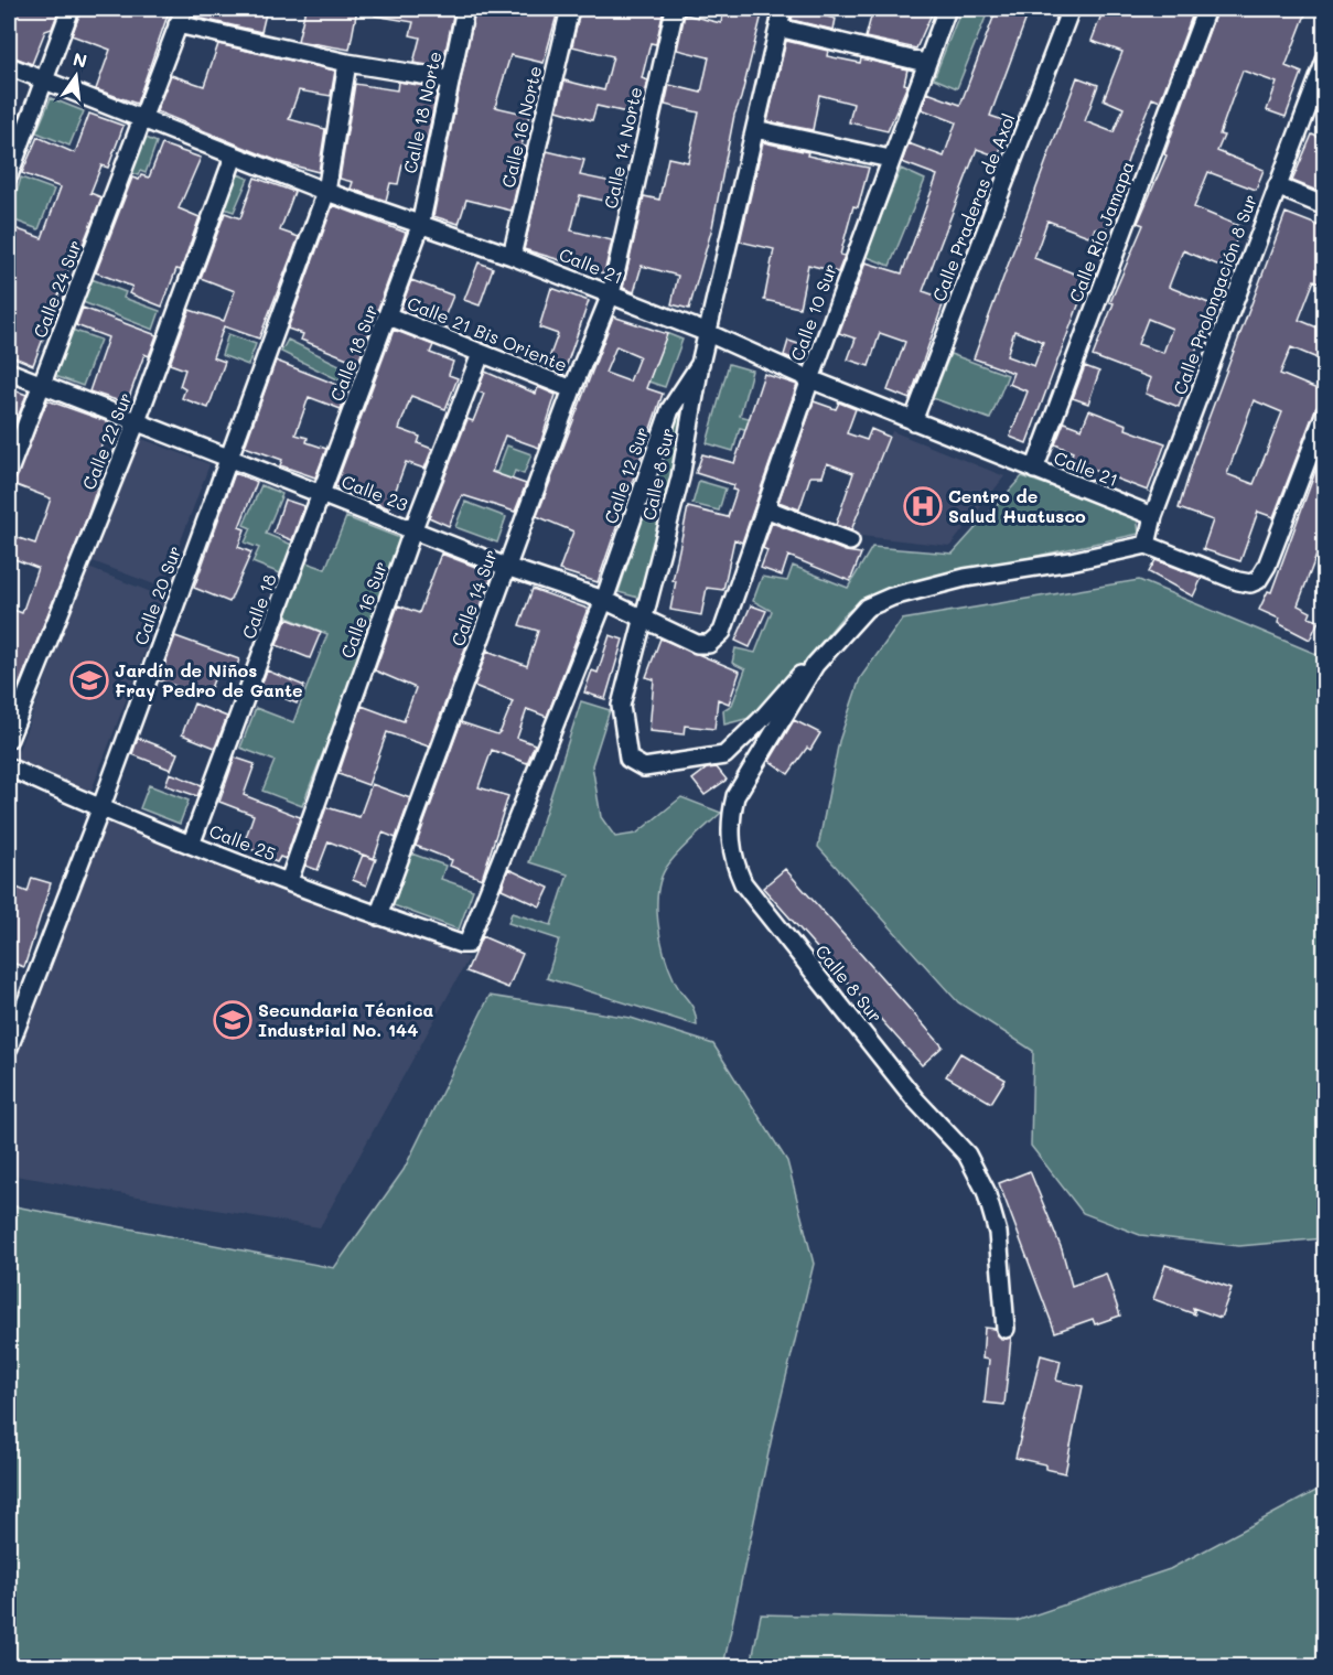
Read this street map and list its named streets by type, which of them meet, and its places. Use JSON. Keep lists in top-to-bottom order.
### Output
{
  "streets": {
    "street": [
      "Calle 18 Norte",
      "Calle 16 Norte",
      "Calle 14 Norte",
      "Calle Praderas de Axol",
      "Calle Río Jamapa",
      "Calle 21",
      "Calle 24 Sur",
      "Calle Prolongación 8 Sur",
      "Calle 10 Sur",
      "Calle 21 Bis Oriente",
      "Calle 18 Sur",
      "Calle 22 Sur",
      "Calle 8 Sur",
      "Calle 12 Sur",
      "Calle 23",
      "Calle 20 Sur",
      "Calle 14 Sur",
      "Calle 18",
      "Calle 16 Sur",
      "Calle 25"
    ]
  },
  "crossings": [
    ["Calle 18 Norte", "Calle 21"],
    ["Calle 18 Norte", "Calle 18 Sur"],
    ["Calle 16 Norte", "Calle 21"],
    ["Calle 14 Norte", "Calle 21"],
    ["Calle 14 Norte", "Calle 14 Sur"],
    ["Calle Praderas de Axol", "Calle 21"],
    ["Calle Río Jamapa", "Calle 21"],
    ["Calle 21", "Calle 24 Sur"],
    ["Calle 21", "Calle Prolongación 8 Sur"],
    ["Calle 21", "Calle 10 Sur"],
    ["Calle 21", "Calle 18 Sur"],
    ["Calle 21", "Calle 22 Sur"],
    ["Calle 21", "Calle 12 Sur"],
    ["Calle 21", "Calle 20 Sur"],
    ["Calle 21", "Calle 14 Sur"],
    ["Calle 24 Sur", "Calle 23"],
    ["Calle Prolongación 8 Sur", "Calle 8 Sur"],
    ["Calle 10 Sur", "Calle 23"],
    ["Calle 21 Bis Oriente", "Calle 18 Sur"],
    ["Calle 21 Bis Oriente", "Calle 14 Sur"],
    ["Calle 21 Bis Oriente", "Calle 16 Sur"],
    ["Calle 18 Sur", "Calle 23"],
    ["Calle 18 Sur", "Calle 18"],
    ["Calle 22 Sur", "Calle 23"],
    ["Calle 8 Sur", "Calle 12 Sur"],
    ["Calle 8 Sur", "Calle 23"],
    ["Calle 12 Sur", "Calle 23"],
    ["Calle 12 Sur", "Calle 25"],
    ["Calle 23", "Calle 20 Sur"],
    ["Calle 23", "Calle 14 Sur"],
    ["Calle 23", "Calle 18"],
    ["Calle 23", "Calle 16 Sur"],
    ["Calle 20 Sur", "Calle 25"],
    ["Calle 14 Sur", "Calle 25"],
    ["Calle 18", "Calle 25"],
    ["Calle 16 Sur", "Calle 25"]
  ],
  "places": {
    "hospital": ["Centro de Salud Huatusco"],
    "school or university": ["Jardín de Niños Fray Pedro de Gante", "Secundaria Técnica Industrial No. 144"]
  },
  "north": "top"
}
